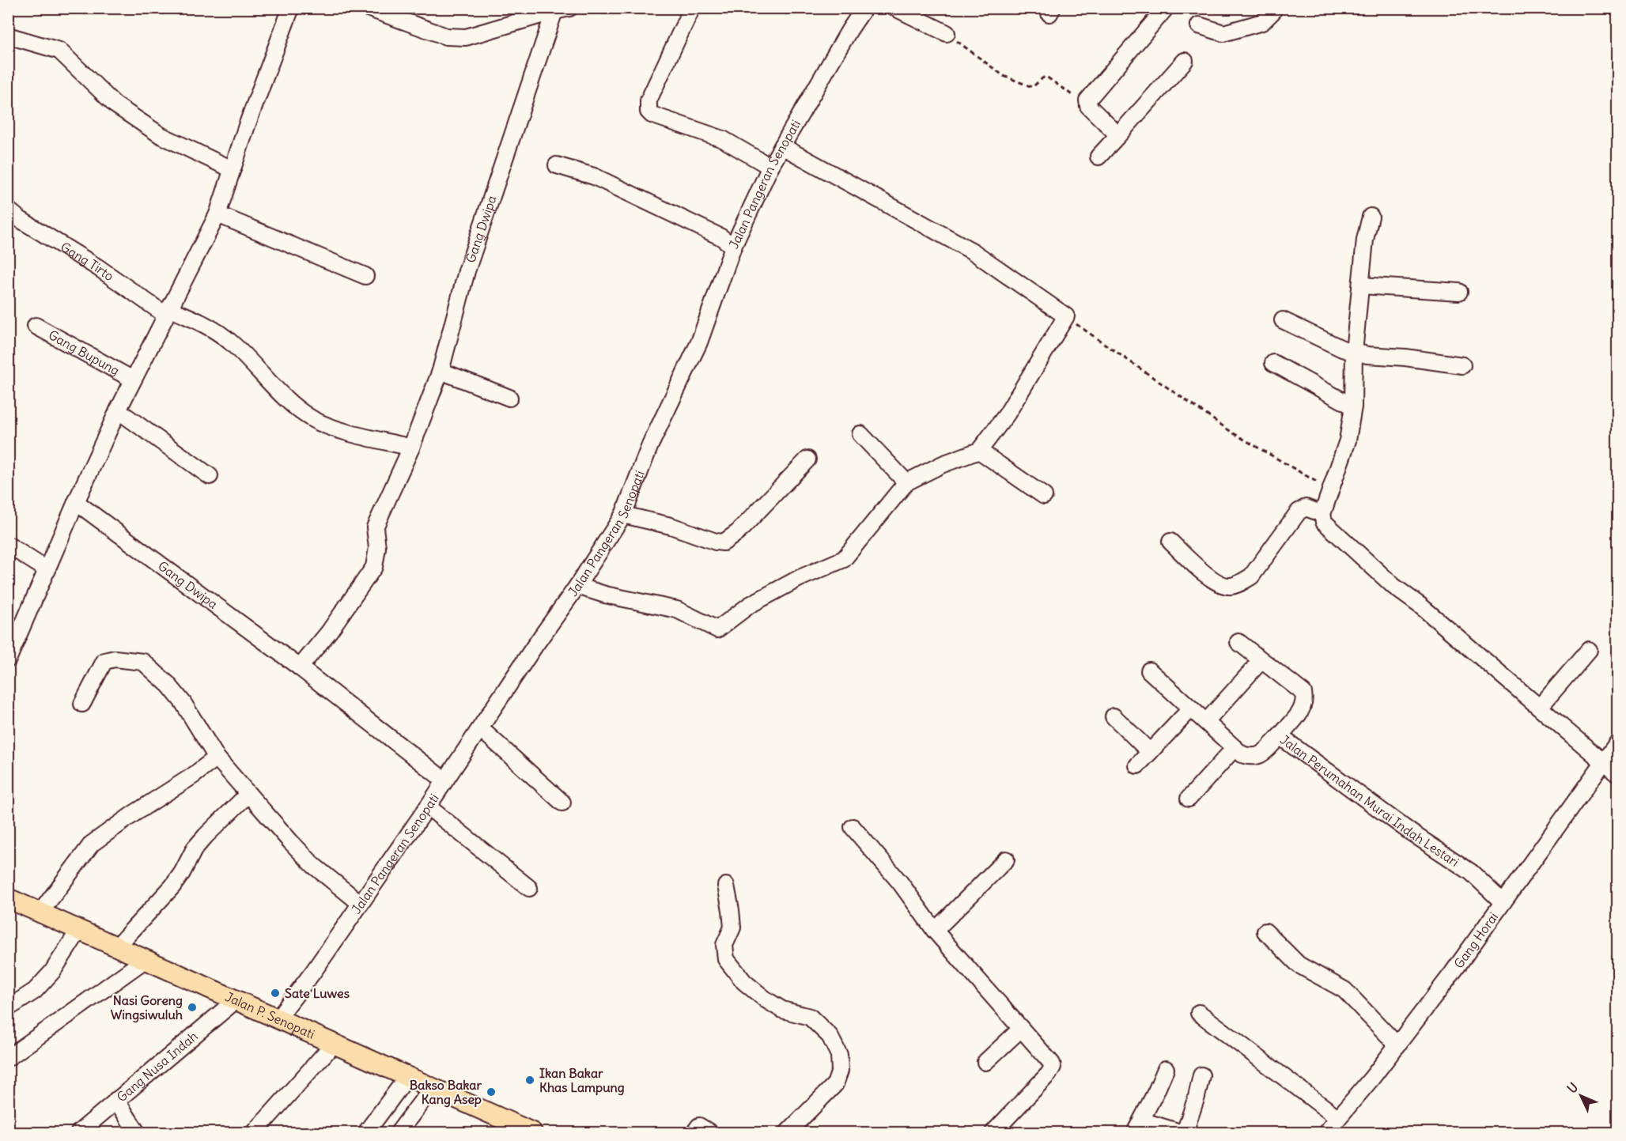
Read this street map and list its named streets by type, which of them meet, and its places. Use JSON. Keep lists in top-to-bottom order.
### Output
{
  "streets": {
    "main road": ["Jalan P. Senopati"],
    "street": [
      "Jalan Pangeran Senopati",
      "Gang Dwipa",
      "Gang Tirto",
      "Gang Bupung",
      "Jalan Perumahan Murai Indah Lestari",
      "Gang Horai",
      "Gang Nusa Indah"
    ]
  },
  "crossings": [
    ["Jalan Pangeran Senopati", "Gang Dwipa"],
    ["Jalan Pangeran Senopati", "Jalan P. Senopati"],
    ["Jalan Perumahan Murai Indah Lestari", "Gang Horai"],
    ["Jalan P. Senopati", "Gang Nusa Indah"]
  ],
  "places": [
    "Sate Luwes",
    "Nasi Goreng Wingsiwuluh",
    "Ikan Bakar Khas Lampung",
    "Bakso Bakar Kang Asep"
  ],
  "north": "top left"
}
